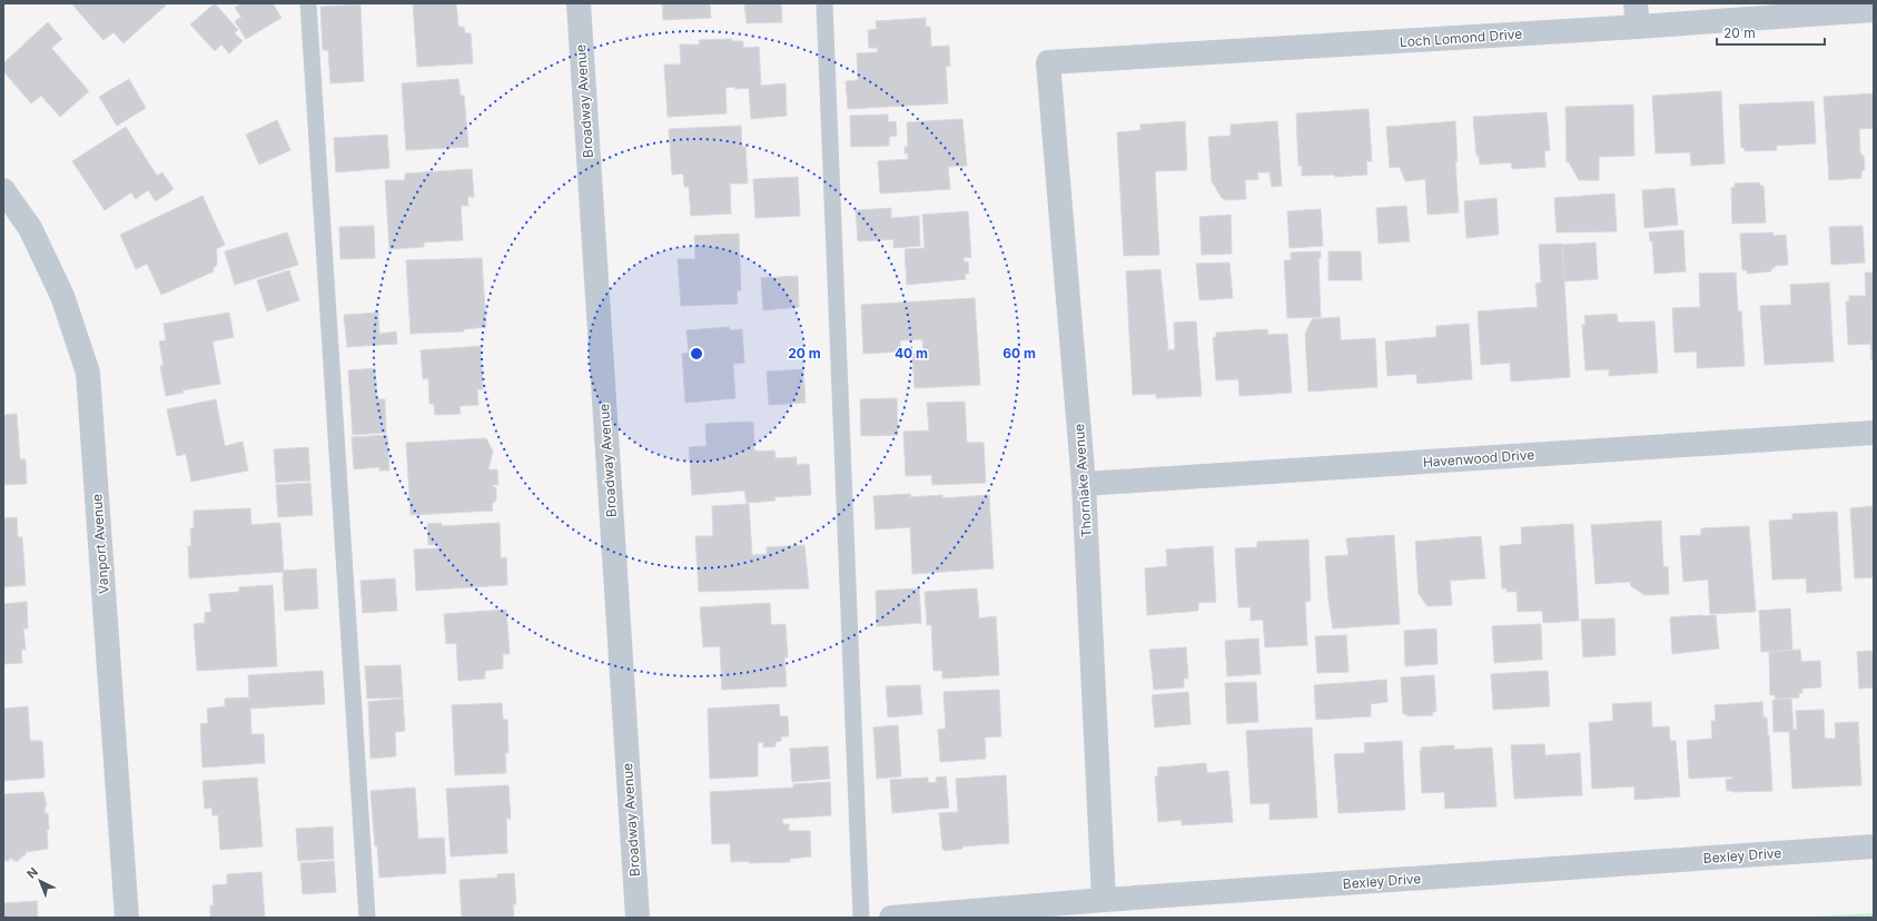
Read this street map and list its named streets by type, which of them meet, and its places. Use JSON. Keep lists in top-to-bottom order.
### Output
{
  "streets": {
    "street": [
      "Loch Lomond Drive",
      "Broadway Avenue",
      "Havenwood Drive",
      "Thornlake Avenue",
      "Vanport Avenue",
      "Bexley Drive"
    ]
  },
  "crossings": [
    ["Loch Lomond Drive", "Thornlake Avenue"],
    ["Havenwood Drive", "Thornlake Avenue"],
    ["Thornlake Avenue", "Bexley Drive"]
  ],
  "scale_bar": "20 m",
  "north": "top left",
  "rings": ["20 m", "40 m", "60 m"]
}
